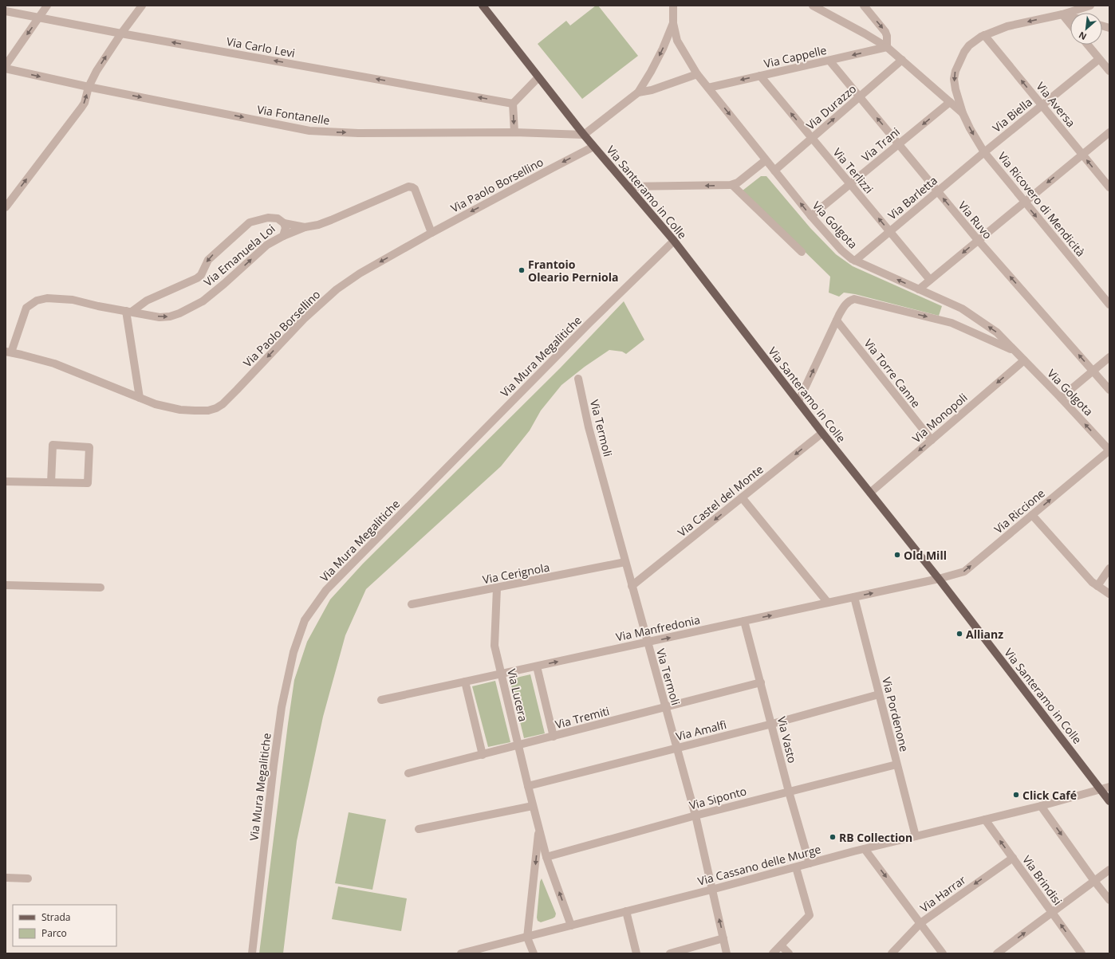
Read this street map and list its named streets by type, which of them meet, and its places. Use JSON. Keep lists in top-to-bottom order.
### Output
{
  "streets": {
    "main road": ["Via Santeramo in Colle"],
    "street": [
      "Via Carlo Levi",
      "Via Cappelle",
      "Via Aversa",
      "Via Durazzo",
      "Via Fontanelle",
      "Via Biella",
      "Via Trani",
      "Via Terlizzi",
      "Via Paolo Borsellino",
      "Via Barletta",
      "Via Ricovero di Mendicità",
      "Via Ruvo",
      "Via Golgota",
      "Via Emanuela Loi",
      "Via Mura Megalitiche",
      "Via Torre Canne",
      "Via Monopoli",
      "Via Termoli",
      "Via Castel del Monte",
      "Via Riccione",
      "Via Cerignola",
      "Via Manfredonia",
      "Via Lucera",
      "Via Pordenone",
      "Via Tremiti",
      "Via Amalfi",
      "Via Vasto",
      "Via Siponto",
      "Via Cassano delle Murge",
      "Via Brindisi",
      "Via Harrar"
    ]
  },
  "crossings": [
    ["Via Cappelle", "Via Terlizzi"],
    ["Via Cappelle", "Via Ricovero di Mendicità"],
    ["Via Cappelle", "Via Ruvo"],
    ["Via Cappelle", "Via Golgota"],
    ["Via Aversa", "Via Biella"],
    ["Via Aversa", "Via Ricovero di Mendicità"],
    ["Via Durazzo", "Via Terlizzi"],
    ["Via Durazzo", "Via Ricovero di Mendicità"],
    ["Via Durazzo", "Via Ruvo"],
    ["Via Durazzo", "Via Golgota"],
    ["Via Fontanelle", "Via Santeramo in Colle"],
    ["Via Biella", "Via Barletta"],
    ["Via Biella", "Via Ricovero di Mendicità"],
    ["Via Trani", "Via Terlizzi"],
    ["Via Trani", "Via Ricovero di Mendicità"],
    ["Via Trani", "Via Ruvo"],
    ["Via Trani", "Via Golgota"],
    ["Via Terlizzi", "Via Barletta"],
    ["Via Paolo Borsellino", "Via Santeramo in Colle"],
    ["Via Paolo Borsellino", "Via Emanuela Loi"],
    ["Via Santeramo in Colle", "Via Mura Megalitiche"],
    ["Via Santeramo in Colle", "Via Monopoli"],
    ["Via Santeramo in Colle", "Via Castel del Monte"],
    ["Via Santeramo in Colle", "Via Riccione"],
    ["Via Santeramo in Colle", "Via Manfredonia"],
    ["Via Santeramo in Colle", "Via Cassano delle Murge"],
    ["Via Barletta", "Via Ricovero di Mendicità"],
    ["Via Barletta", "Via Ruvo"],
    ["Via Barletta", "Via Golgota"],
    ["Via Golgota", "Via Torre Canne"],
    ["Via Golgota", "Via Monopoli"],
    ["Via Golgota", "Via Riccione"],
    ["Via Torre Canne", "Via Monopoli"],
    ["Via Termoli", "Via Castel del Monte"],
    ["Via Termoli", "Via Cerignola"],
    ["Via Termoli", "Via Manfredonia"],
    ["Via Termoli", "Via Tremiti"],
    ["Via Termoli", "Via Amalfi"],
    ["Via Termoli", "Via Siponto"],
    ["Via Termoli", "Via Cassano delle Murge"],
    ["Via Riccione", "Via Manfredonia"],
    ["Via Cerignola", "Via Lucera"],
    ["Via Manfredonia", "Via Lucera"],
    ["Via Manfredonia", "Via Pordenone"],
    ["Via Manfredonia", "Via Vasto"],
    ["Via Lucera", "Via Tremiti"],
    ["Via Lucera", "Via Amalfi"],
    ["Via Lucera", "Via Siponto"],
    ["Via Lucera", "Via Cassano delle Murge"],
    ["Via Pordenone", "Via Amalfi"],
    ["Via Pordenone", "Via Siponto"],
    ["Via Pordenone", "Via Cassano delle Murge"],
    ["Via Tremiti", "Via Vasto"],
    ["Via Amalfi", "Via Vasto"],
    ["Via Vasto", "Via Siponto"],
    ["Via Vasto", "Via Cassano delle Murge"],
    ["Via Cassano delle Murge", "Via Brindisi"],
    ["Via Brindisi", "Via Harrar"]
  ],
  "one_way": [
    "Via Carlo Levi",
    "Via Cappelle",
    "Via Aversa",
    "Via Durazzo",
    "Via Fontanelle",
    "Via Trani",
    "Via Terlizzi",
    "Via Paolo Borsellino",
    "Via Ricovero di Mendicità",
    "Via Ruvo",
    "Via Monopoli",
    "Via Castel del Monte",
    "Via Riccione",
    "Via Manfredonia"
  ],
  "places": [
    "Frantoio Oleario Perniola",
    "Old Mill",
    "Allianz",
    "Click Café",
    "RB Collection"
  ],
  "legend": ["Strada", "Parco"],
  "north": "bottom left"
}
